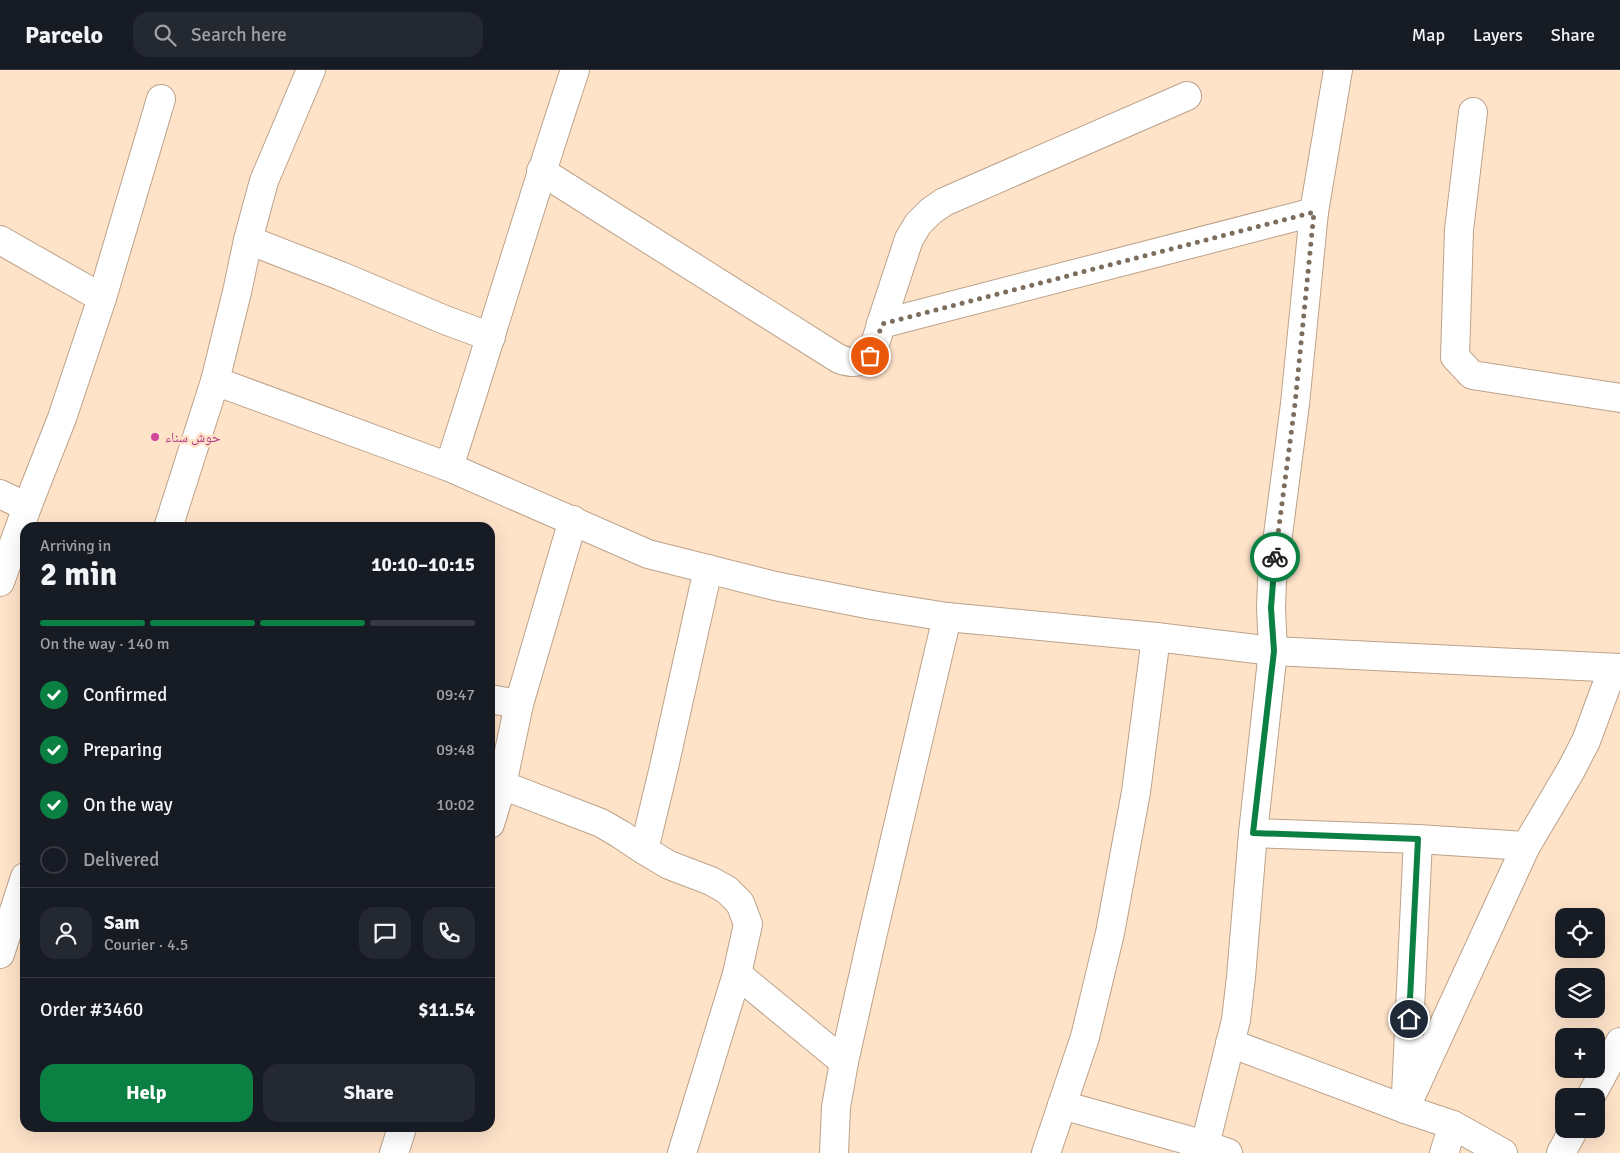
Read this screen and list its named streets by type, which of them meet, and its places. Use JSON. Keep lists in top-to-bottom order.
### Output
{
  "places": ["حوش سناء"],
  "page": {
    "header": "Parcelo",
    "search": "Search here",
    "nav": ["Map", "Layers", "Share"],
    "heading": ["2 min", "Arriving in", "10:10–10:15"],
    "panel": [
      "Sam",
      "Courier · 4.5",
      "Order #3460",
      "$11.54"
    ],
    "bar": "On the way · 140 m",
    "list": [
      ["Confirmed", "09:47"],
      ["Preparing", "09:48"],
      ["On the way", "10:02"],
      "Delivered"
    ],
    "map_buttons": ["+", "−"],
    "buttons": ["Help", "Share"]
  }
}
